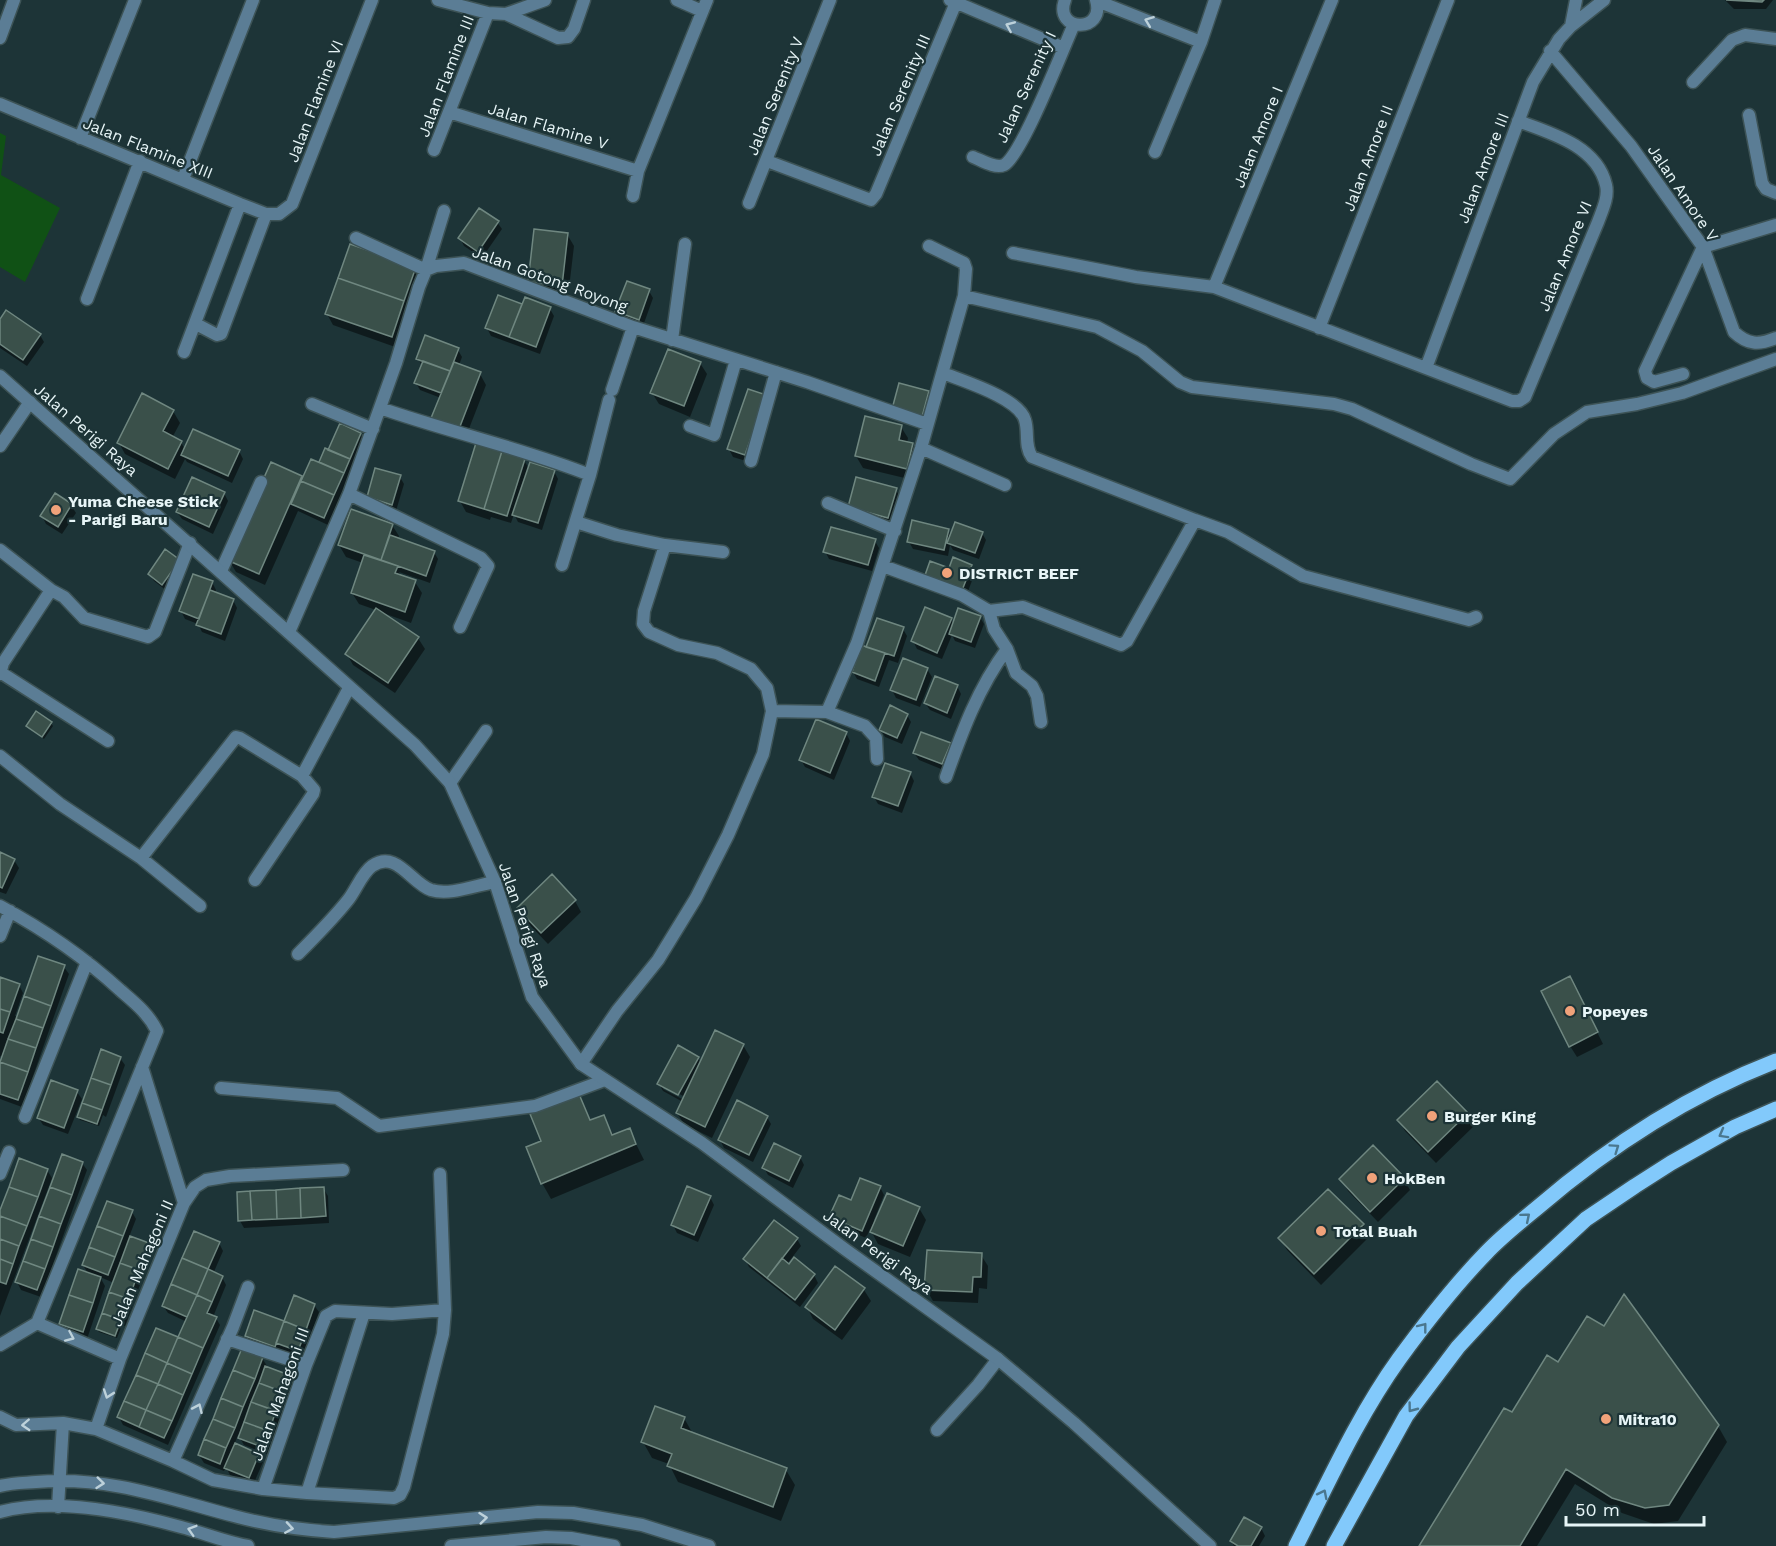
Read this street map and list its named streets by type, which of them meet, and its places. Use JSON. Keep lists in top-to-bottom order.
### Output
{
  "streets": {
    "street": [
      "Jalan Flamine III",
      "Jalan Serenity I",
      "Jalan Serenity III",
      "Jalan Serenity V",
      "Jalan Flamine VI",
      "Jalan Flamine V",
      "Jalan Amore I",
      "Jalan Flamine XIII",
      "Jalan Amore II",
      "Jalan Amore III",
      "Jalan Amore V",
      "Jalan Amore VI",
      "Jalan Gotong Royong",
      "Jalan Perigi Raya",
      "Jalan Mahagoni II",
      "Jalan Mahagoni III"
    ]
  },
  "crossings": [
    ["Jalan Flamine III", "Jalan Flamine V"],
    ["Jalan Serenity III", "Jalan Serenity V"],
    ["Jalan Flamine VI", "Jalan Flamine XIII"],
    ["Jalan Amore III", "Jalan Amore V"],
    ["Jalan Amore III", "Jalan Amore VI"]
  ],
  "places": [
    "Yuma Cheese Stick - Parigi Baru",
    "DISTRICT BEEF",
    "Popeyes",
    "Burger King",
    "HokBen",
    "Total Buah",
    "Mitra10"
  ],
  "scale_bar": "50 m"
}
